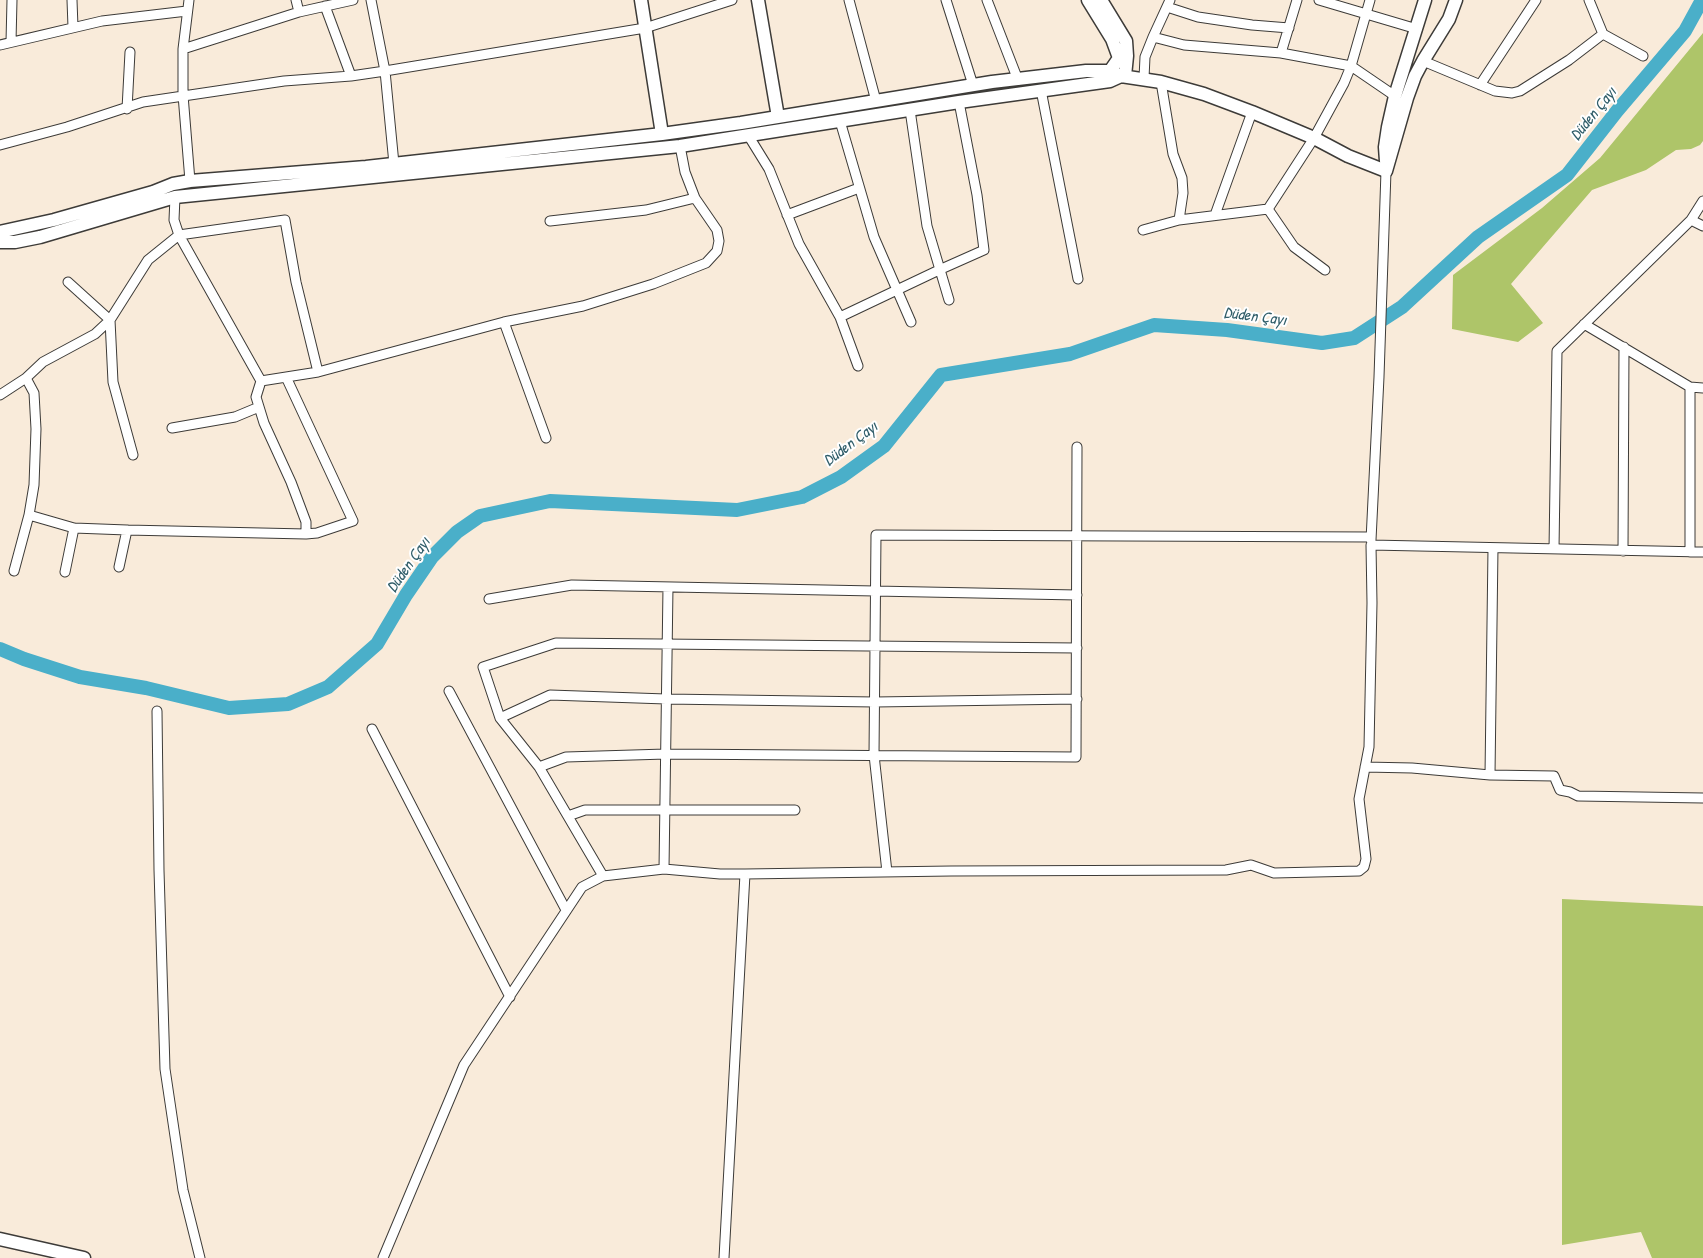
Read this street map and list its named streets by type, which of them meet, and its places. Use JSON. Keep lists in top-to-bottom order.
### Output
{
  "water": ["Düden Çayı"]
}
